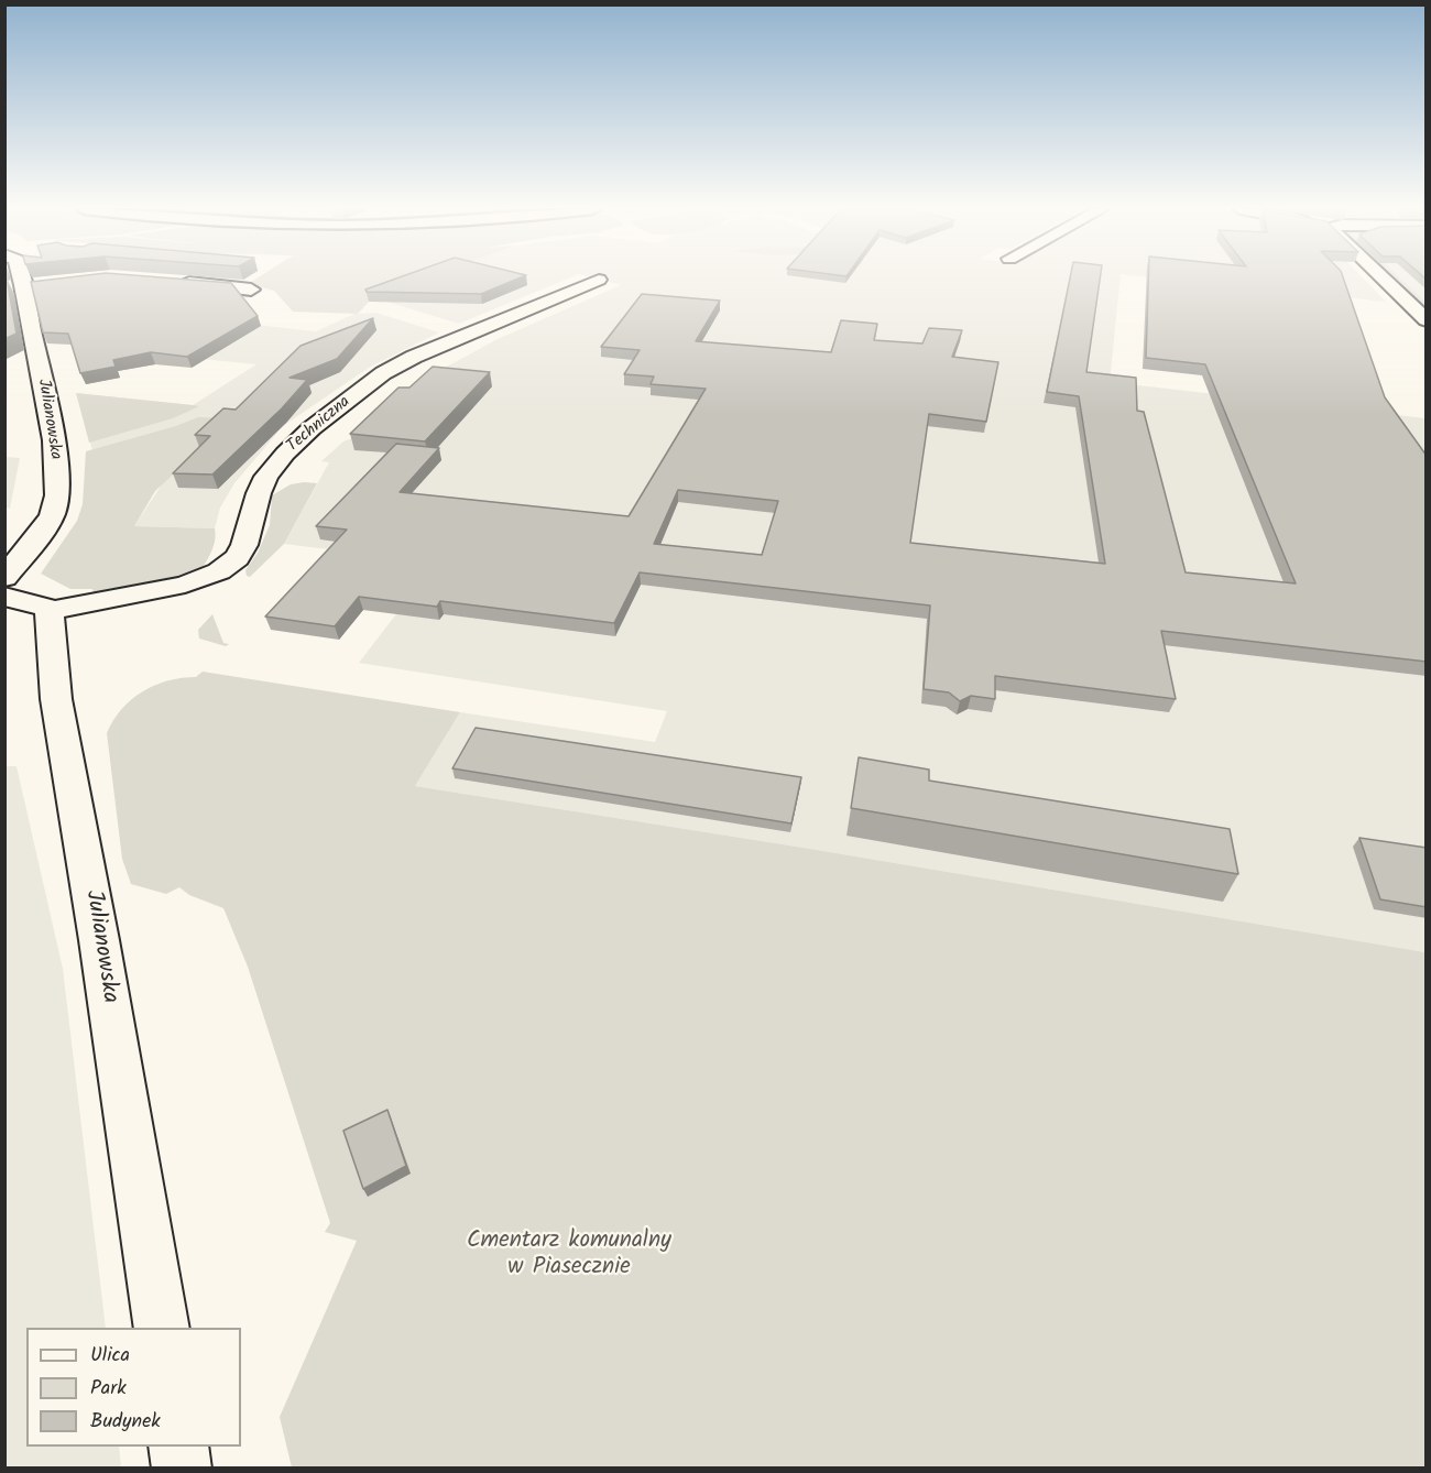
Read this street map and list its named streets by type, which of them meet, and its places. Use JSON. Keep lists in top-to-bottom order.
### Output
{
  "streets": {
    "street": ["Julianowska", "Techniczna"]
  },
  "crossings": [
    ["Julianowska", "Techniczna"]
  ],
  "parks": ["Cmentarz komunalny w Piasecznie"],
  "legend": ["Ulica", "Park", "Budynek"]
}
